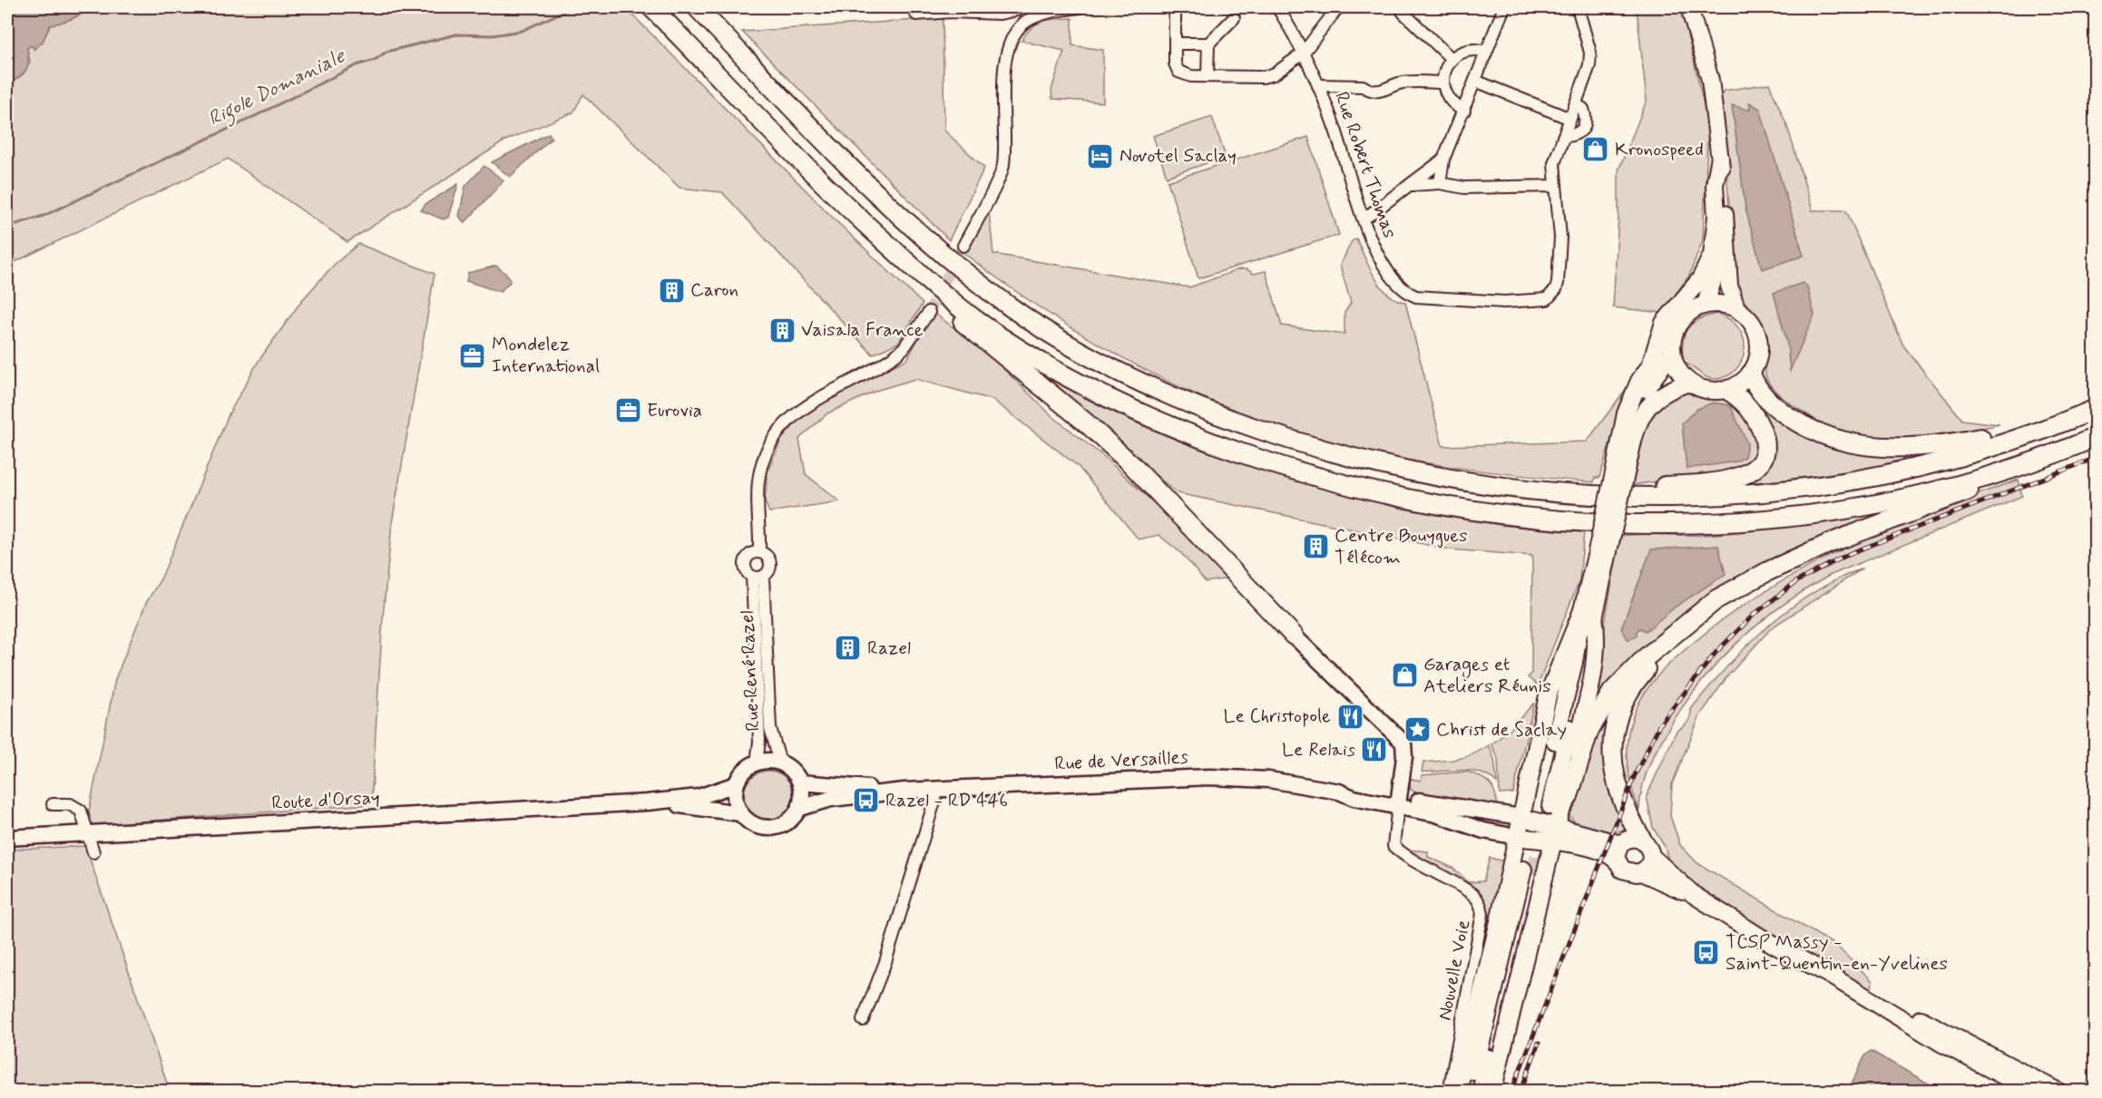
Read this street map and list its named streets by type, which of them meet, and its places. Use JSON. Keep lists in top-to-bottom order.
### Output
{
  "streets": {
    "main road": ["Rue de Versailles", "Route d'Orsay"],
    "street": ["Rue Robert Thomas", "Rue René Razel", "Nouvelle Voie"]
  },
  "crossings": [
    ["Rue René Razel", "Rue de Versailles"],
    ["Rue René Razel", "Route d'Orsay"],
    ["Rue de Versailles", "Route d'Orsay"],
    ["Rue de Versailles", "Nouvelle Voie"]
  ],
  "water": ["Rigole Domaniale"],
  "places": {
    "shop": ["Kronospeed", "Garages et Ateliers Réunis"],
    "hotel": ["Novotel Saclay"],
    "building": [
      "Caron",
      "Vaisala France",
      "Centre Bouygues Télécom",
      "Razel"
    ],
    "office": ["Mondelez International", "Eurovia"],
    "restaurant": ["Le Christopole", "Le Relais"],
    "place": ["Christ de Saclay"],
    "bus stop": ["Razel - RD 446", "TCSP Massy - Saint-Quentin-en-Yvelines"]
  }
}
